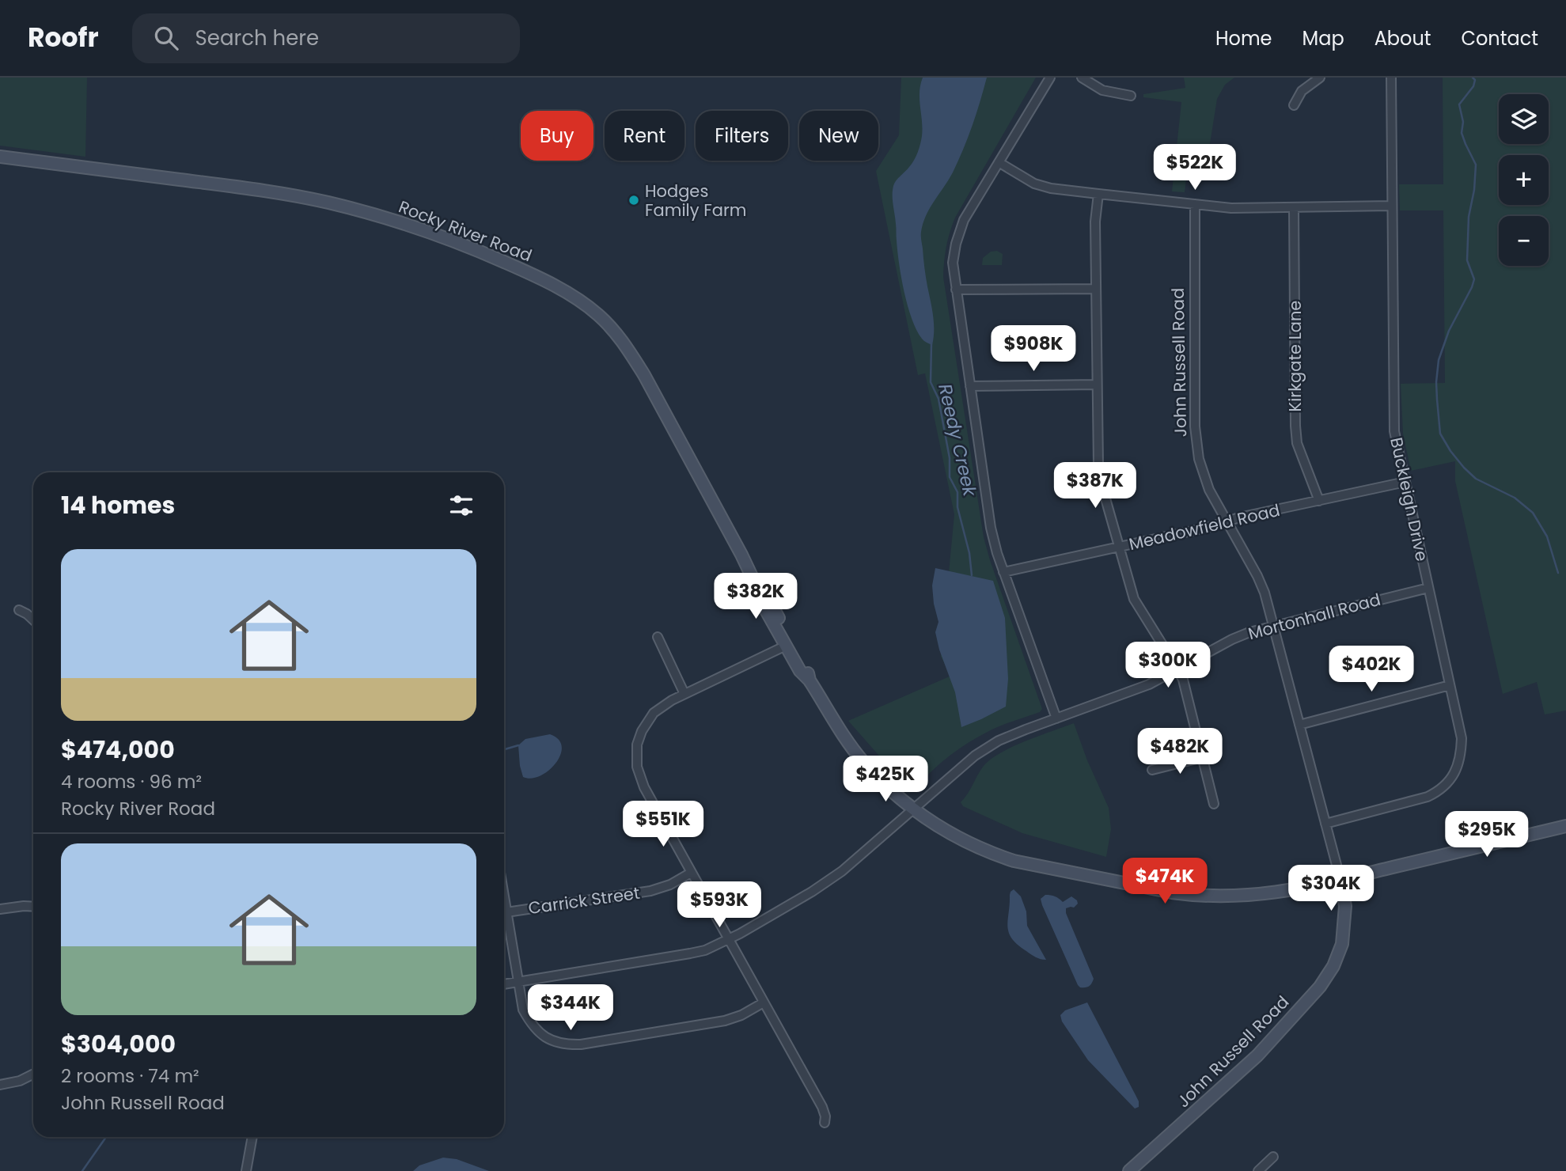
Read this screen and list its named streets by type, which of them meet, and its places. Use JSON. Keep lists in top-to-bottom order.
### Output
{
  "streets": {
    "street": [
      "Rocky River Road",
      "Kirkgate Lane",
      "John Russell Road",
      "Buckleigh Drive",
      "Meadowfield Road",
      "Mortonhall Road",
      "Carrick Street"
    ]
  },
  "crossings": [
    ["Rocky River Road", "John Russell Road"],
    ["Rocky River Road", "Mortonhall Road"],
    ["Kirkgate Lane", "Meadowfield Road"],
    ["John Russell Road", "Buckleigh Drive"],
    ["John Russell Road", "Meadowfield Road"],
    ["John Russell Road", "Mortonhall Road"],
    ["Buckleigh Drive", "Meadowfield Road"],
    ["Buckleigh Drive", "Mortonhall Road"]
  ],
  "water": ["Reedy Creek"],
  "places": ["Hodges Family Farm"],
  "page": {
    "header": "Roofr",
    "search": "Search here",
    "nav": [
      "Home",
      "Map",
      "About",
      "Contact"
    ],
    "map_buttons": ["+", "−"],
    "chip": [
      "Buy",
      "Rent",
      "Filters",
      "New"
    ],
    "price": [
      "$522K",
      "$908K",
      "$387K",
      "$382K",
      "$300K",
      "$402K",
      "$482K",
      "$425K",
      "$551K",
      "$295K",
      "$474K",
      "$304K",
      "$593K",
      "$344K"
    ],
    "heading": "14 homes",
    "list": [
      {
        "name": "$474,000",
        "note": "4 rooms · 96 m² · Rocky River Road"
      },
      {
        "name": "$304,000",
        "note": "2 rooms · 74 m² · John Russell Road"
      }
    ]
  }
}
